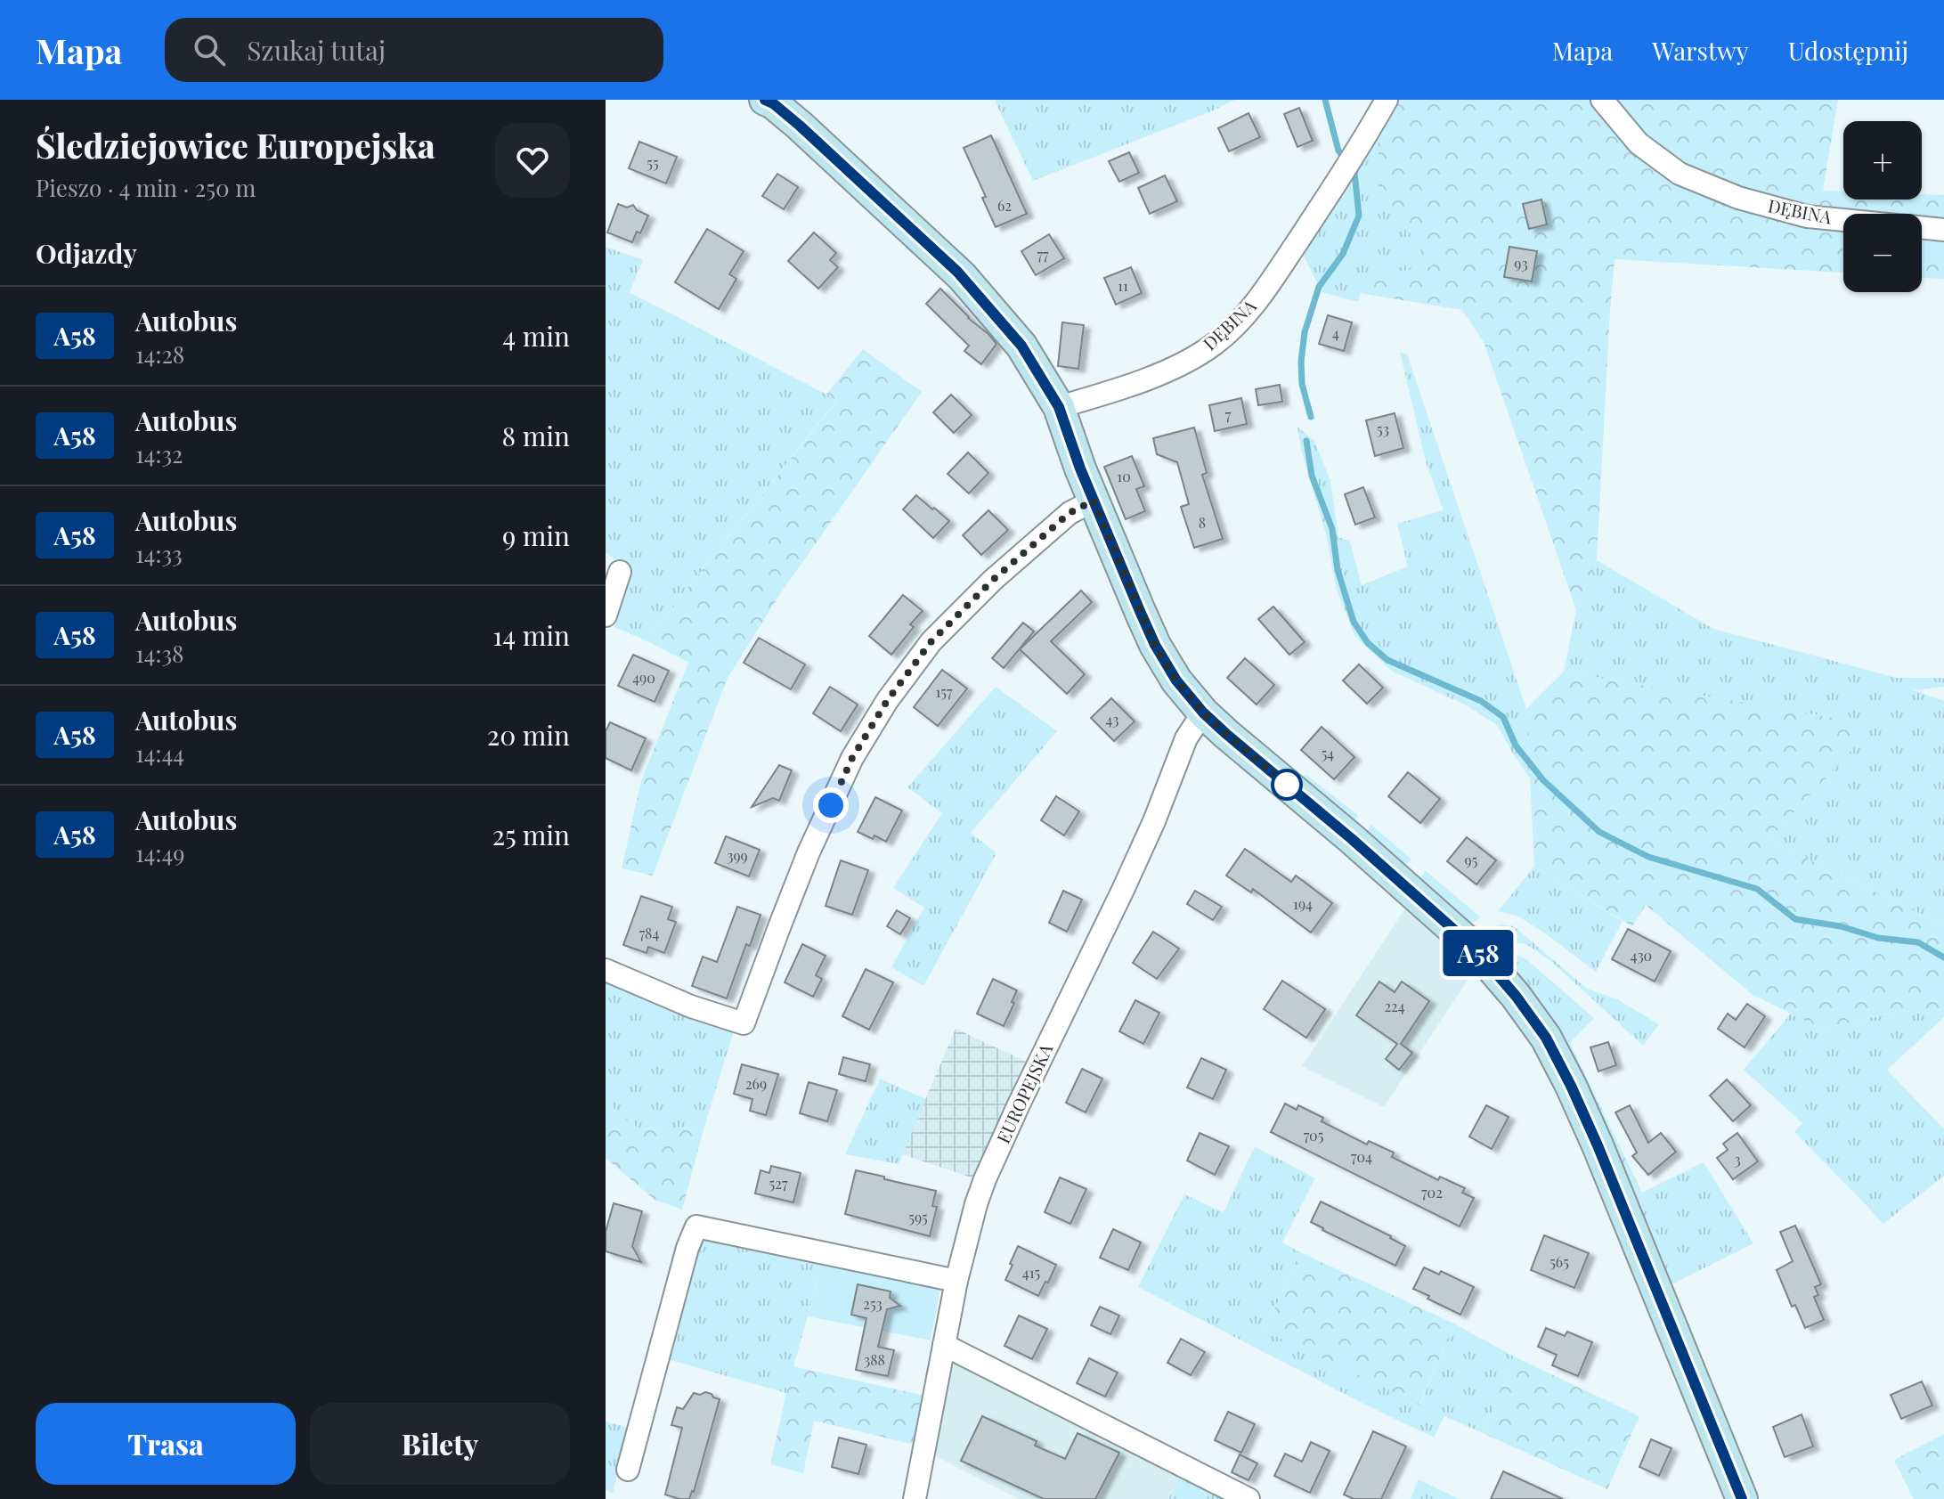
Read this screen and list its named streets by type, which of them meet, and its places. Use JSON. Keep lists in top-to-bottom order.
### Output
{
  "streets": {
    "street": ["DĘBINA", "EUROPEJSKA"]
  },
  "lines": ["bus line A58"],
  "house_numbers": [
    "55",
    "62",
    "77",
    "93",
    "11",
    "4",
    "7",
    "53",
    "10",
    "8",
    "490",
    "157",
    "43",
    "54",
    "399",
    "95",
    "194",
    "784",
    "430",
    "224",
    "269",
    "705",
    "704",
    "3",
    "527",
    "702",
    "595",
    "565",
    "415",
    "253",
    "388"
  ],
  "page": {
    "header": "Mapa",
    "search": "Szukaj tutaj",
    "nav": ["Mapa", "Warstwy", "Udostępnij"],
    "heading": [
      ["Śledziejowice Europejska", "Pieszo · 4 min · 250 m"],
      "Odjazdy"
    ],
    "on_map": "A58",
    "map_buttons": ["+", "−"],
    "list": [
      {
        "mark": "A58",
        "name": "Autobus",
        "note": "14:28",
        "value": "4 min"
      },
      {
        "mark": "A58",
        "name": "Autobus",
        "note": "14:32",
        "value": "8 min"
      },
      {
        "mark": "A58",
        "name": "Autobus",
        "note": "14:33",
        "value": "9 min"
      },
      {
        "mark": "A58",
        "name": "Autobus",
        "note": "14:38",
        "value": "14 min"
      },
      {
        "mark": "A58",
        "name": "Autobus",
        "note": "14:44",
        "value": "20 min"
      },
      {
        "mark": "A58",
        "name": "Autobus",
        "note": "14:49",
        "value": "25 min"
      }
    ],
    "buttons": ["Trasa", "Bilety"]
  }
}
